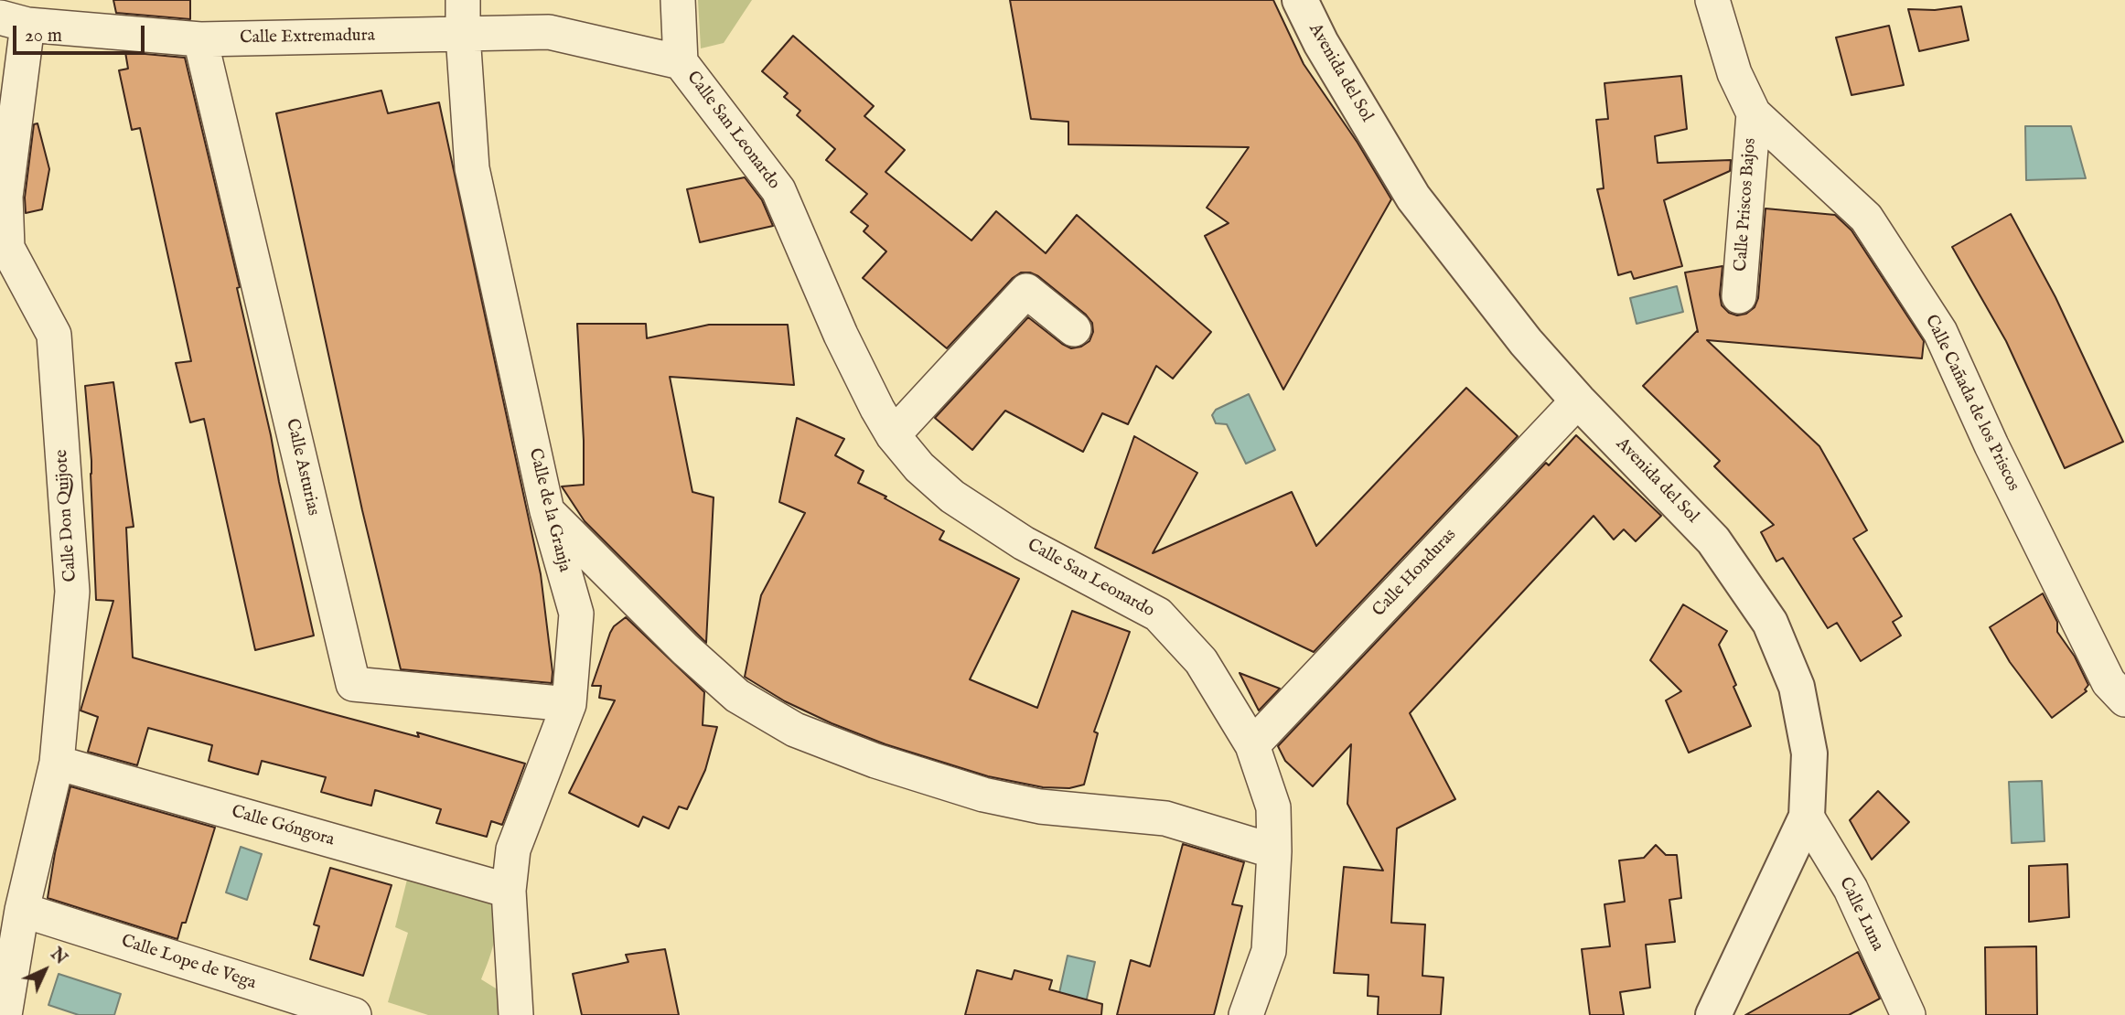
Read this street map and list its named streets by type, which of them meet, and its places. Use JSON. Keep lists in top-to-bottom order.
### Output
{
  "streets": {
    "street": [
      "Calle Extremadura",
      "Avenida del Sol",
      "Calle San Leonardo",
      "Calle Priscos Bajos",
      "Calle Cañada de los Priscos",
      "Calle Asturias",
      "Calle de la Granja",
      "Calle Don Quijote",
      "Calle Honduras",
      "Calle Góngora",
      "Calle Luna",
      "Calle Lope de Vega"
    ]
  },
  "crossings": [
    ["Calle Extremadura", "Calle San Leonardo"],
    ["Calle Extremadura", "Calle Asturias"],
    ["Calle Extremadura", "Calle de la Granja"],
    ["Calle Extremadura", "Calle Don Quijote"],
    ["Avenida del Sol", "Calle Honduras"],
    ["Avenida del Sol", "Calle Luna"],
    ["Calle San Leonardo", "Calle de la Granja"],
    ["Calle San Leonardo", "Calle Honduras"],
    ["Calle Priscos Bajos", "Calle Cañada de los Priscos"],
    ["Calle Asturias", "Calle de la Granja"],
    ["Calle de la Granja", "Calle Góngora"],
    ["Calle Don Quijote", "Calle Góngora"],
    ["Calle Don Quijote", "Calle Lope de Vega"]
  ],
  "scale_bar": "20 m",
  "north": "top right"
}
